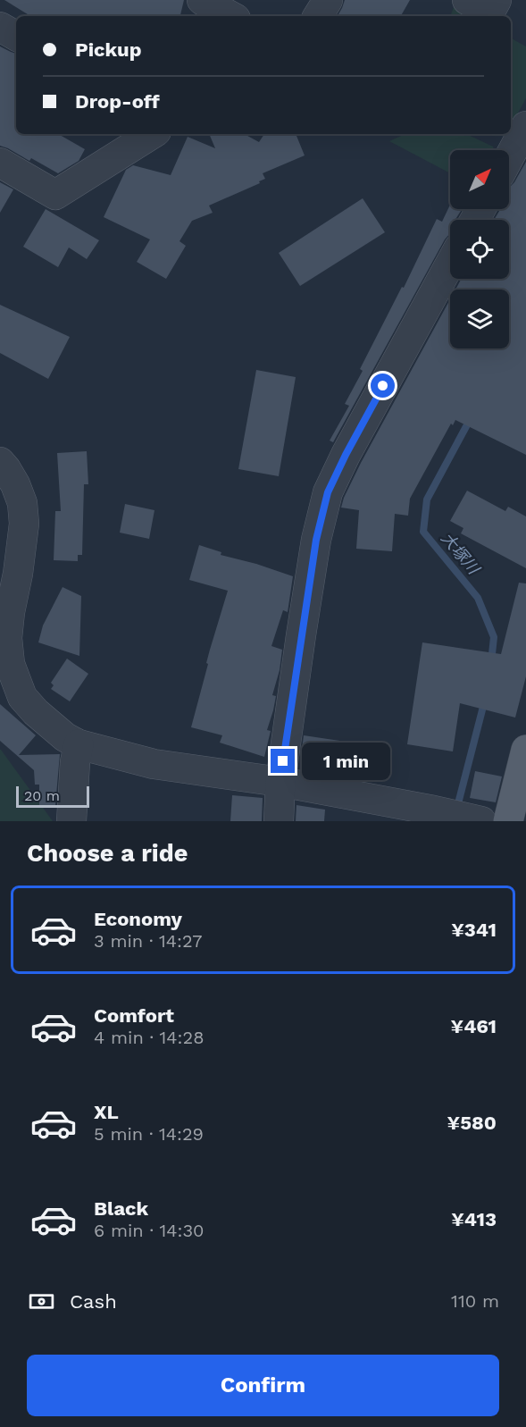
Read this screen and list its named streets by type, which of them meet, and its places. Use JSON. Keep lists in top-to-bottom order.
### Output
{
  "water": ["大塚川"],
  "scale_bar": "20 m",
  "north": "top right",
  "page": {
    "banner": ["Pickup", "Drop-off"],
    "bubble": "1 min",
    "scale": "20 m",
    "heading": "Choose a ride",
    "list": [
      {
        "name": "Economy",
        "note": "3 min · 14:27",
        "value": "¥341"
      },
      {
        "name": "Comfort",
        "note": "4 min · 14:28",
        "value": "¥461"
      },
      {
        "name": "XL",
        "note": "5 min · 14:29",
        "value": "¥580"
      },
      {
        "name": "Black",
        "note": "6 min · 14:30",
        "value": "¥413"
      }
    ],
    "pay": ["Cash", "110 m"],
    "buttons": "Confirm"
  }
}
